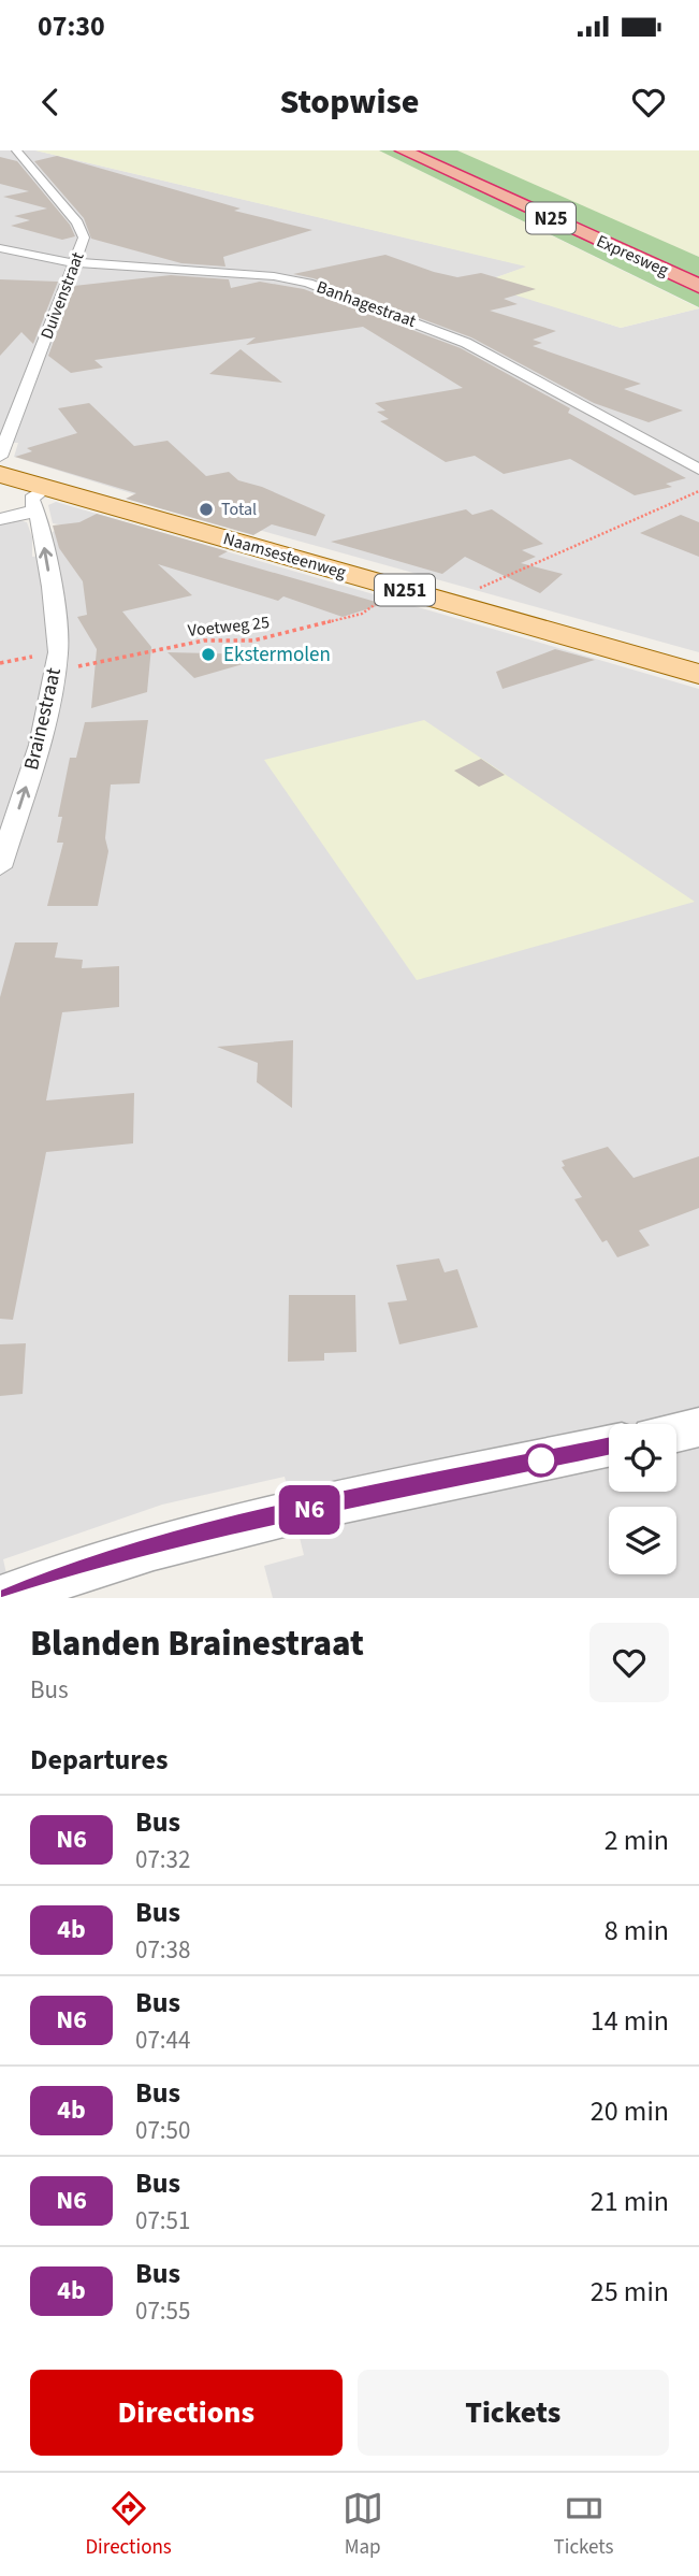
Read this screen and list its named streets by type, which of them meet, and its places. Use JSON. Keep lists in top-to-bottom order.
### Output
{
  "streets": {
    "highway": ["N25", "Expresweg"],
    "main road": ["Naamsesteenweg", "N251"],
    "street": ["Duivenstraat", "Banhagestraat", "Brainestraat"],
    "path": ["Voetweg 25"]
  },
  "crossings": [
    ["Duivenstraat", "Banhagestraat"],
    ["Naamsesteenweg", "Voetweg 25"],
    ["Naamsesteenweg", "Brainestraat"],
    ["Voetweg 25", "Brainestraat"]
  ],
  "one_way": ["Brainestraat"],
  "places": ["Total", "Ekstermolen"],
  "lines": ["bus line N6"],
  "page": {
    "status": "07:30",
    "header": "Stopwise",
    "on_map": "N6",
    "heading": [
      ["Blanden Brainestraat", "Bus"],
      "Departures"
    ],
    "list": [
      {
        "mark": "N6",
        "name": "Bus",
        "note": "07:32",
        "value": "2 min"
      },
      {
        "mark": "4b",
        "name": "Bus",
        "note": "07:38",
        "value": "8 min"
      },
      {
        "mark": "N6",
        "name": "Bus",
        "note": "07:44",
        "value": "14 min"
      },
      {
        "mark": "4b",
        "name": "Bus",
        "note": "07:50",
        "value": "20 min"
      },
      {
        "mark": "N6",
        "name": "Bus",
        "note": "07:51",
        "value": "21 min"
      },
      {
        "mark": "4b",
        "name": "Bus",
        "note": "07:55",
        "value": "25 min"
      }
    ],
    "buttons": ["Directions", "Tickets"],
    "tabs": ["Directions", "Map", "Tickets"]
  }
}
